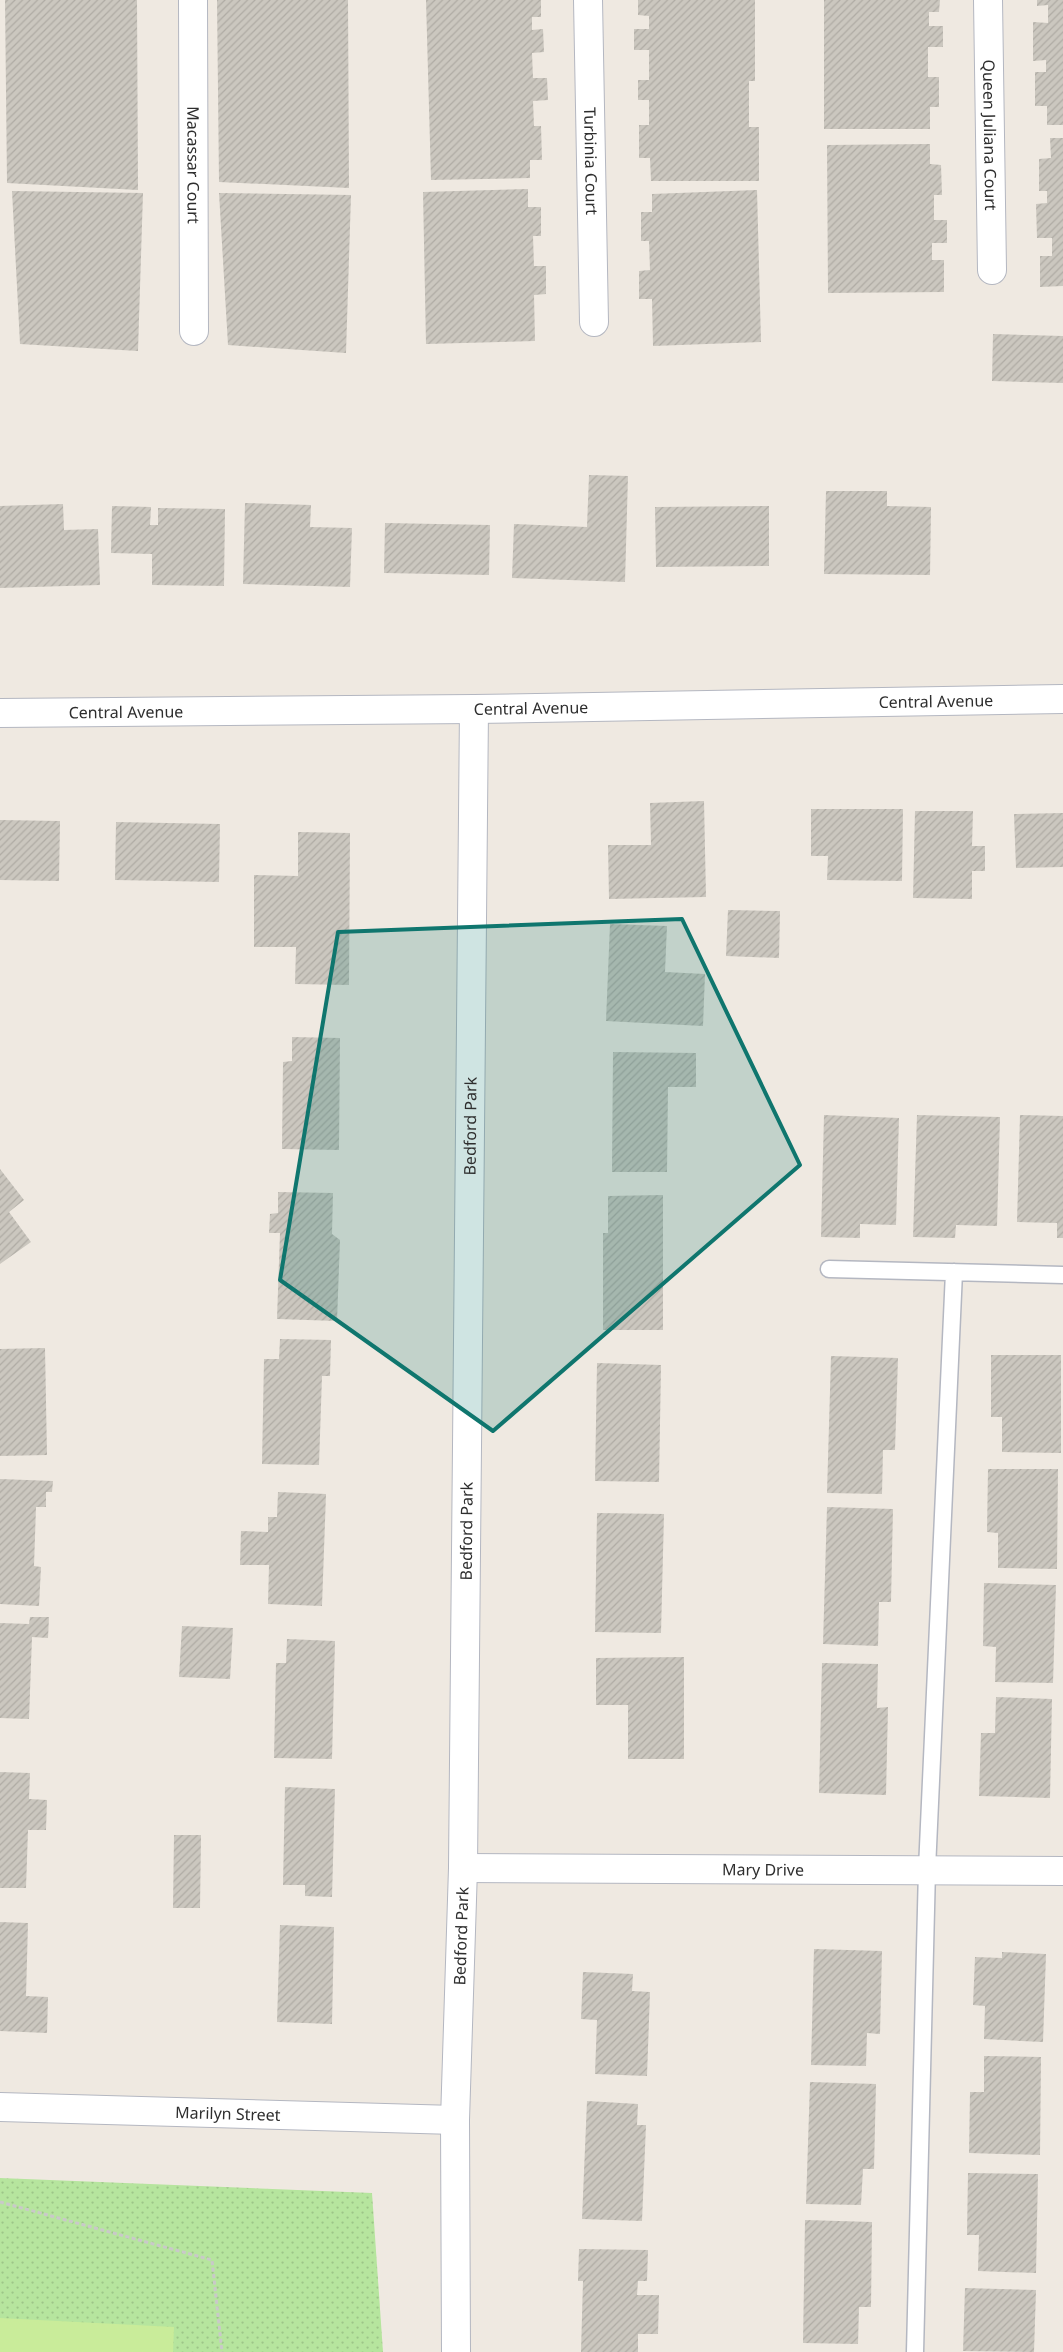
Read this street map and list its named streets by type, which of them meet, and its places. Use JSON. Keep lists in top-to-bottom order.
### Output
{
  "streets": {
    "street": [
      "Queen Juliana Court",
      "Turbinia Court",
      "Macassar Court",
      "Central Avenue",
      "Bedford Park",
      "Mary Drive",
      "Marilyn Street"
    ]
  },
  "crossings": [
    ["Central Avenue", "Bedford Park"],
    ["Bedford Park", "Mary Drive"],
    ["Bedford Park", "Marilyn Street"]
  ]
}
